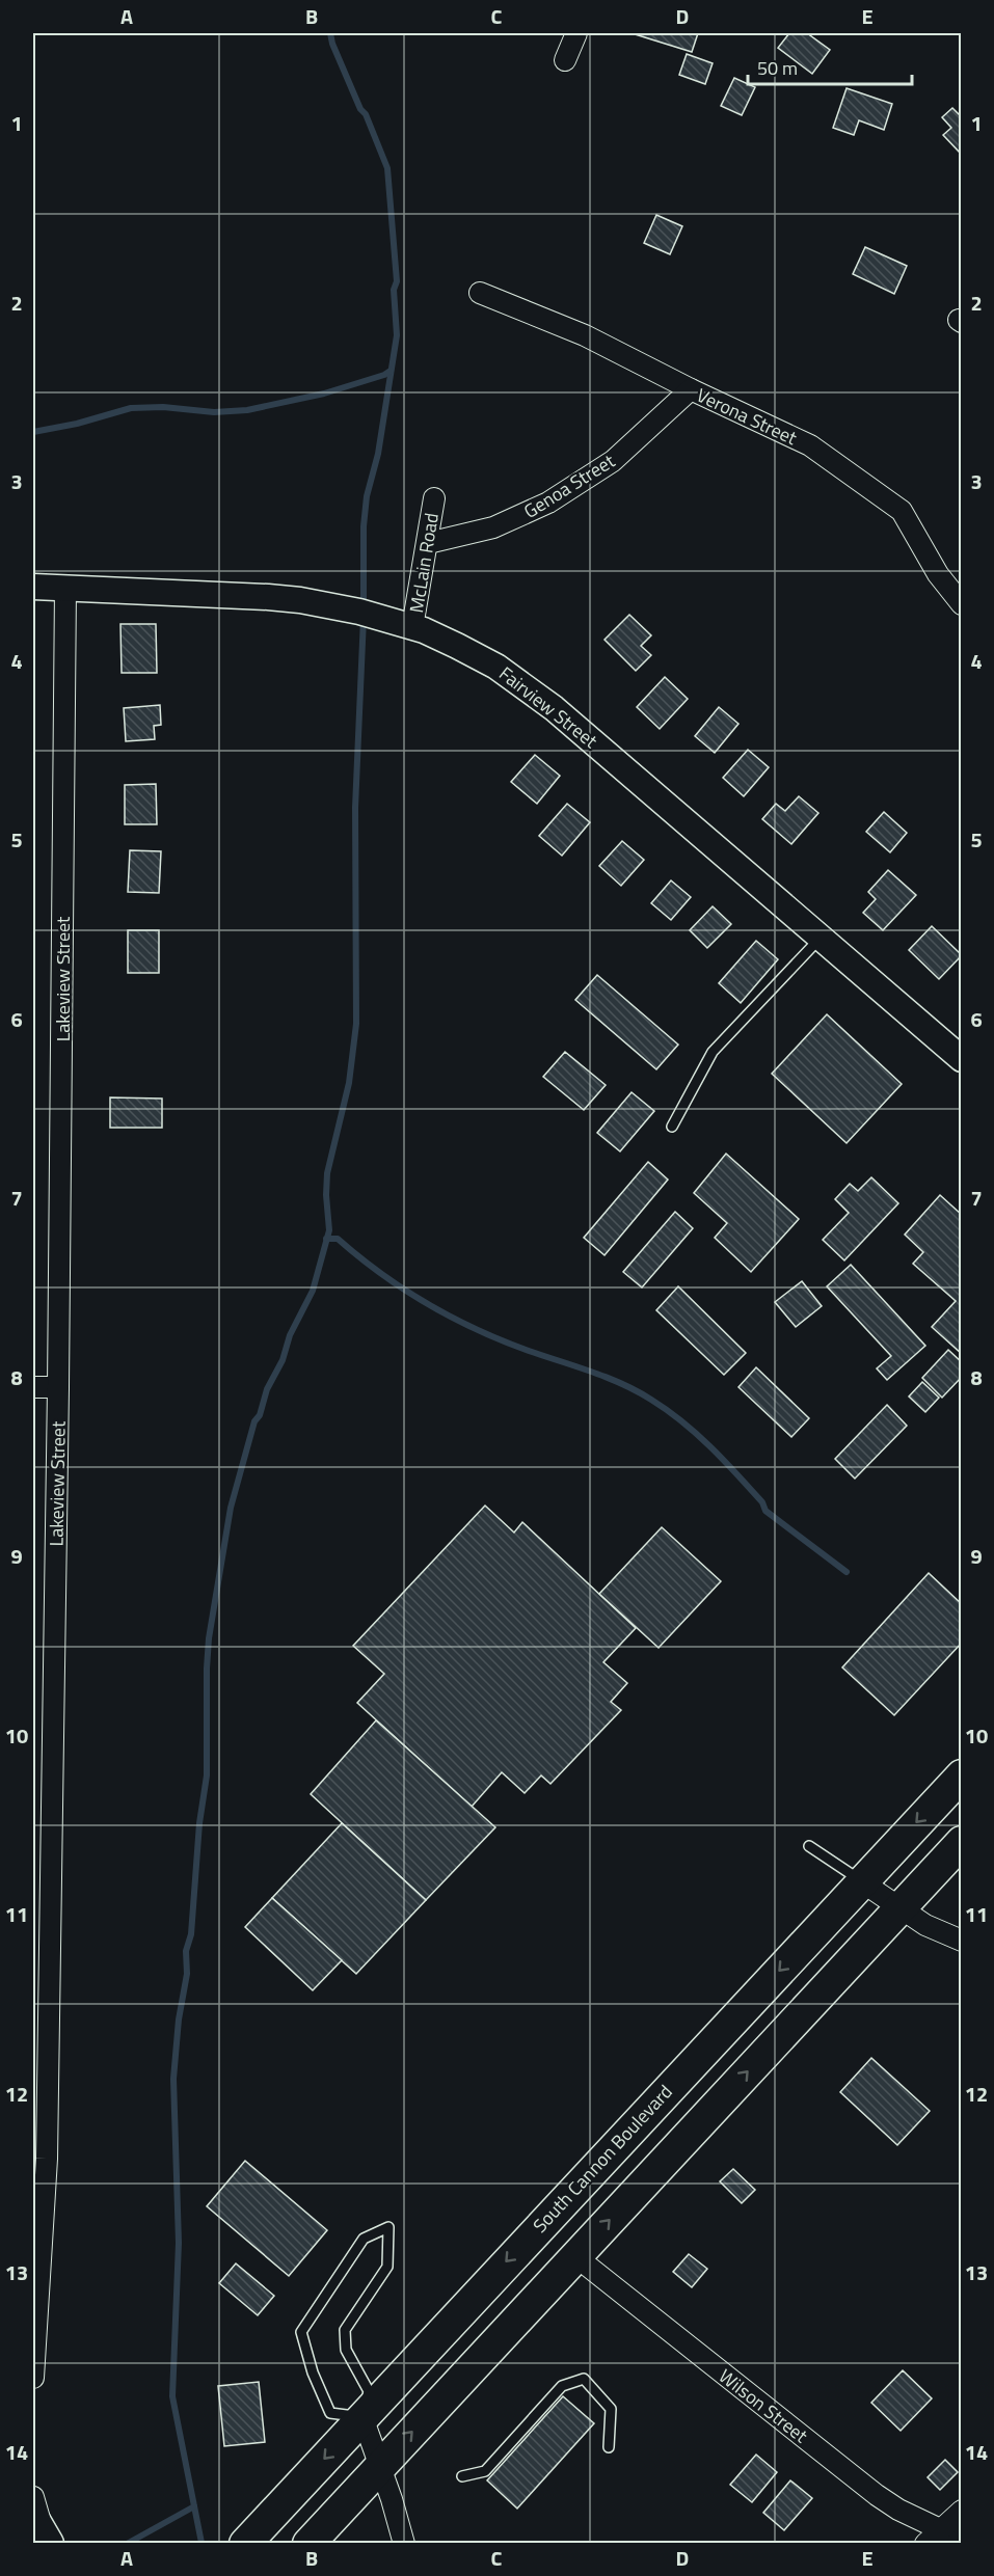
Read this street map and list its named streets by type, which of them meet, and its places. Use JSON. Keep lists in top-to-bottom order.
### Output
{
  "streets": {
    "main road": ["South Cannon Boulevard"],
    "street": [
      "Verona Street",
      "Genoa Street",
      "McLain Road",
      "Fairview Street",
      "Lakeview Street",
      "Wilson Street"
    ]
  },
  "crossings": [
    ["Verona Street", "Genoa Street"],
    ["Genoa Street", "McLain Road"],
    ["McLain Road", "Fairview Street"],
    ["Fairview Street", "Lakeview Street"]
  ],
  "scale_bar": "50 m",
  "grid": {
    "columns": [
      "A",
      "B",
      "C",
      "D",
      "E"
    ],
    "rows": [
      "1",
      "2",
      "3",
      "4",
      "5",
      "6",
      "7",
      "8",
      "9",
      "10",
      "11",
      "12",
      "13",
      "14"
    ]
  }
}
